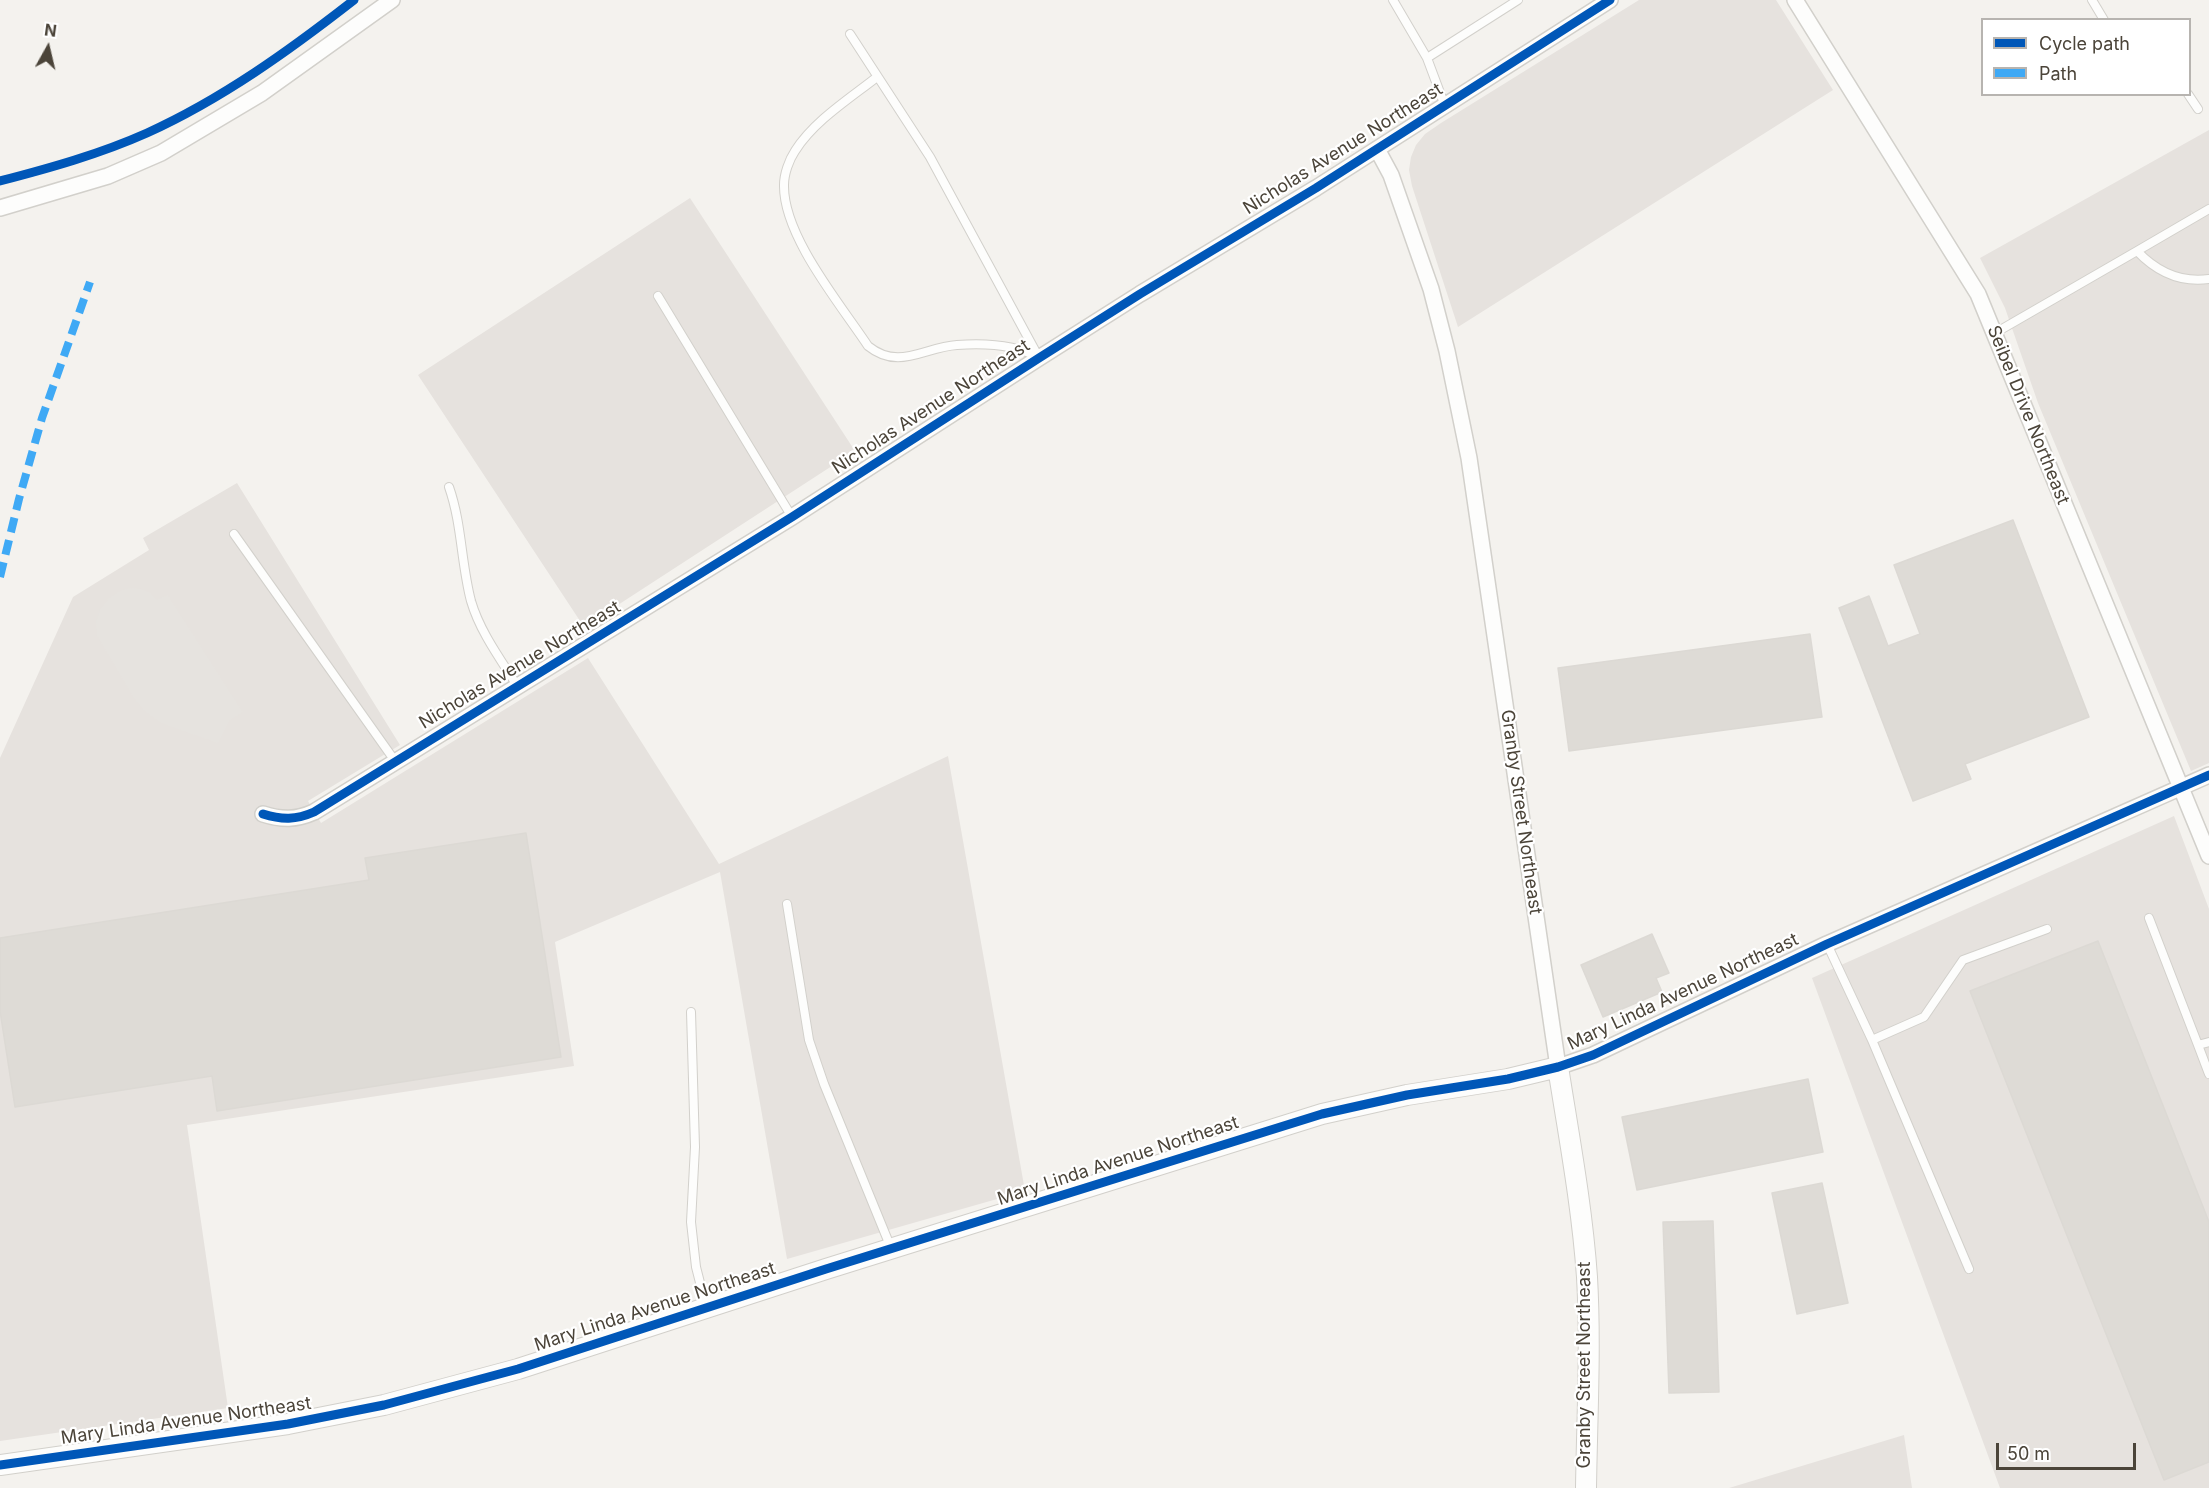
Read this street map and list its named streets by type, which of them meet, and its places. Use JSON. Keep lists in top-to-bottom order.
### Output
{
  "streets": {
    "street": [
      "Nicholas Avenue Northeast",
      "Seibel Drive Northeast",
      "Granby Street Northeast",
      "Mary Linda Avenue Northeast"
    ]
  },
  "crossings": [
    ["Nicholas Avenue Northeast", "Granby Street Northeast"],
    ["Seibel Drive Northeast", "Mary Linda Avenue Northeast"],
    ["Granby Street Northeast", "Mary Linda Avenue Northeast"]
  ],
  "legend": ["Cycle path", "Path"],
  "scale_bar": "50 m",
  "north": "top"
}
